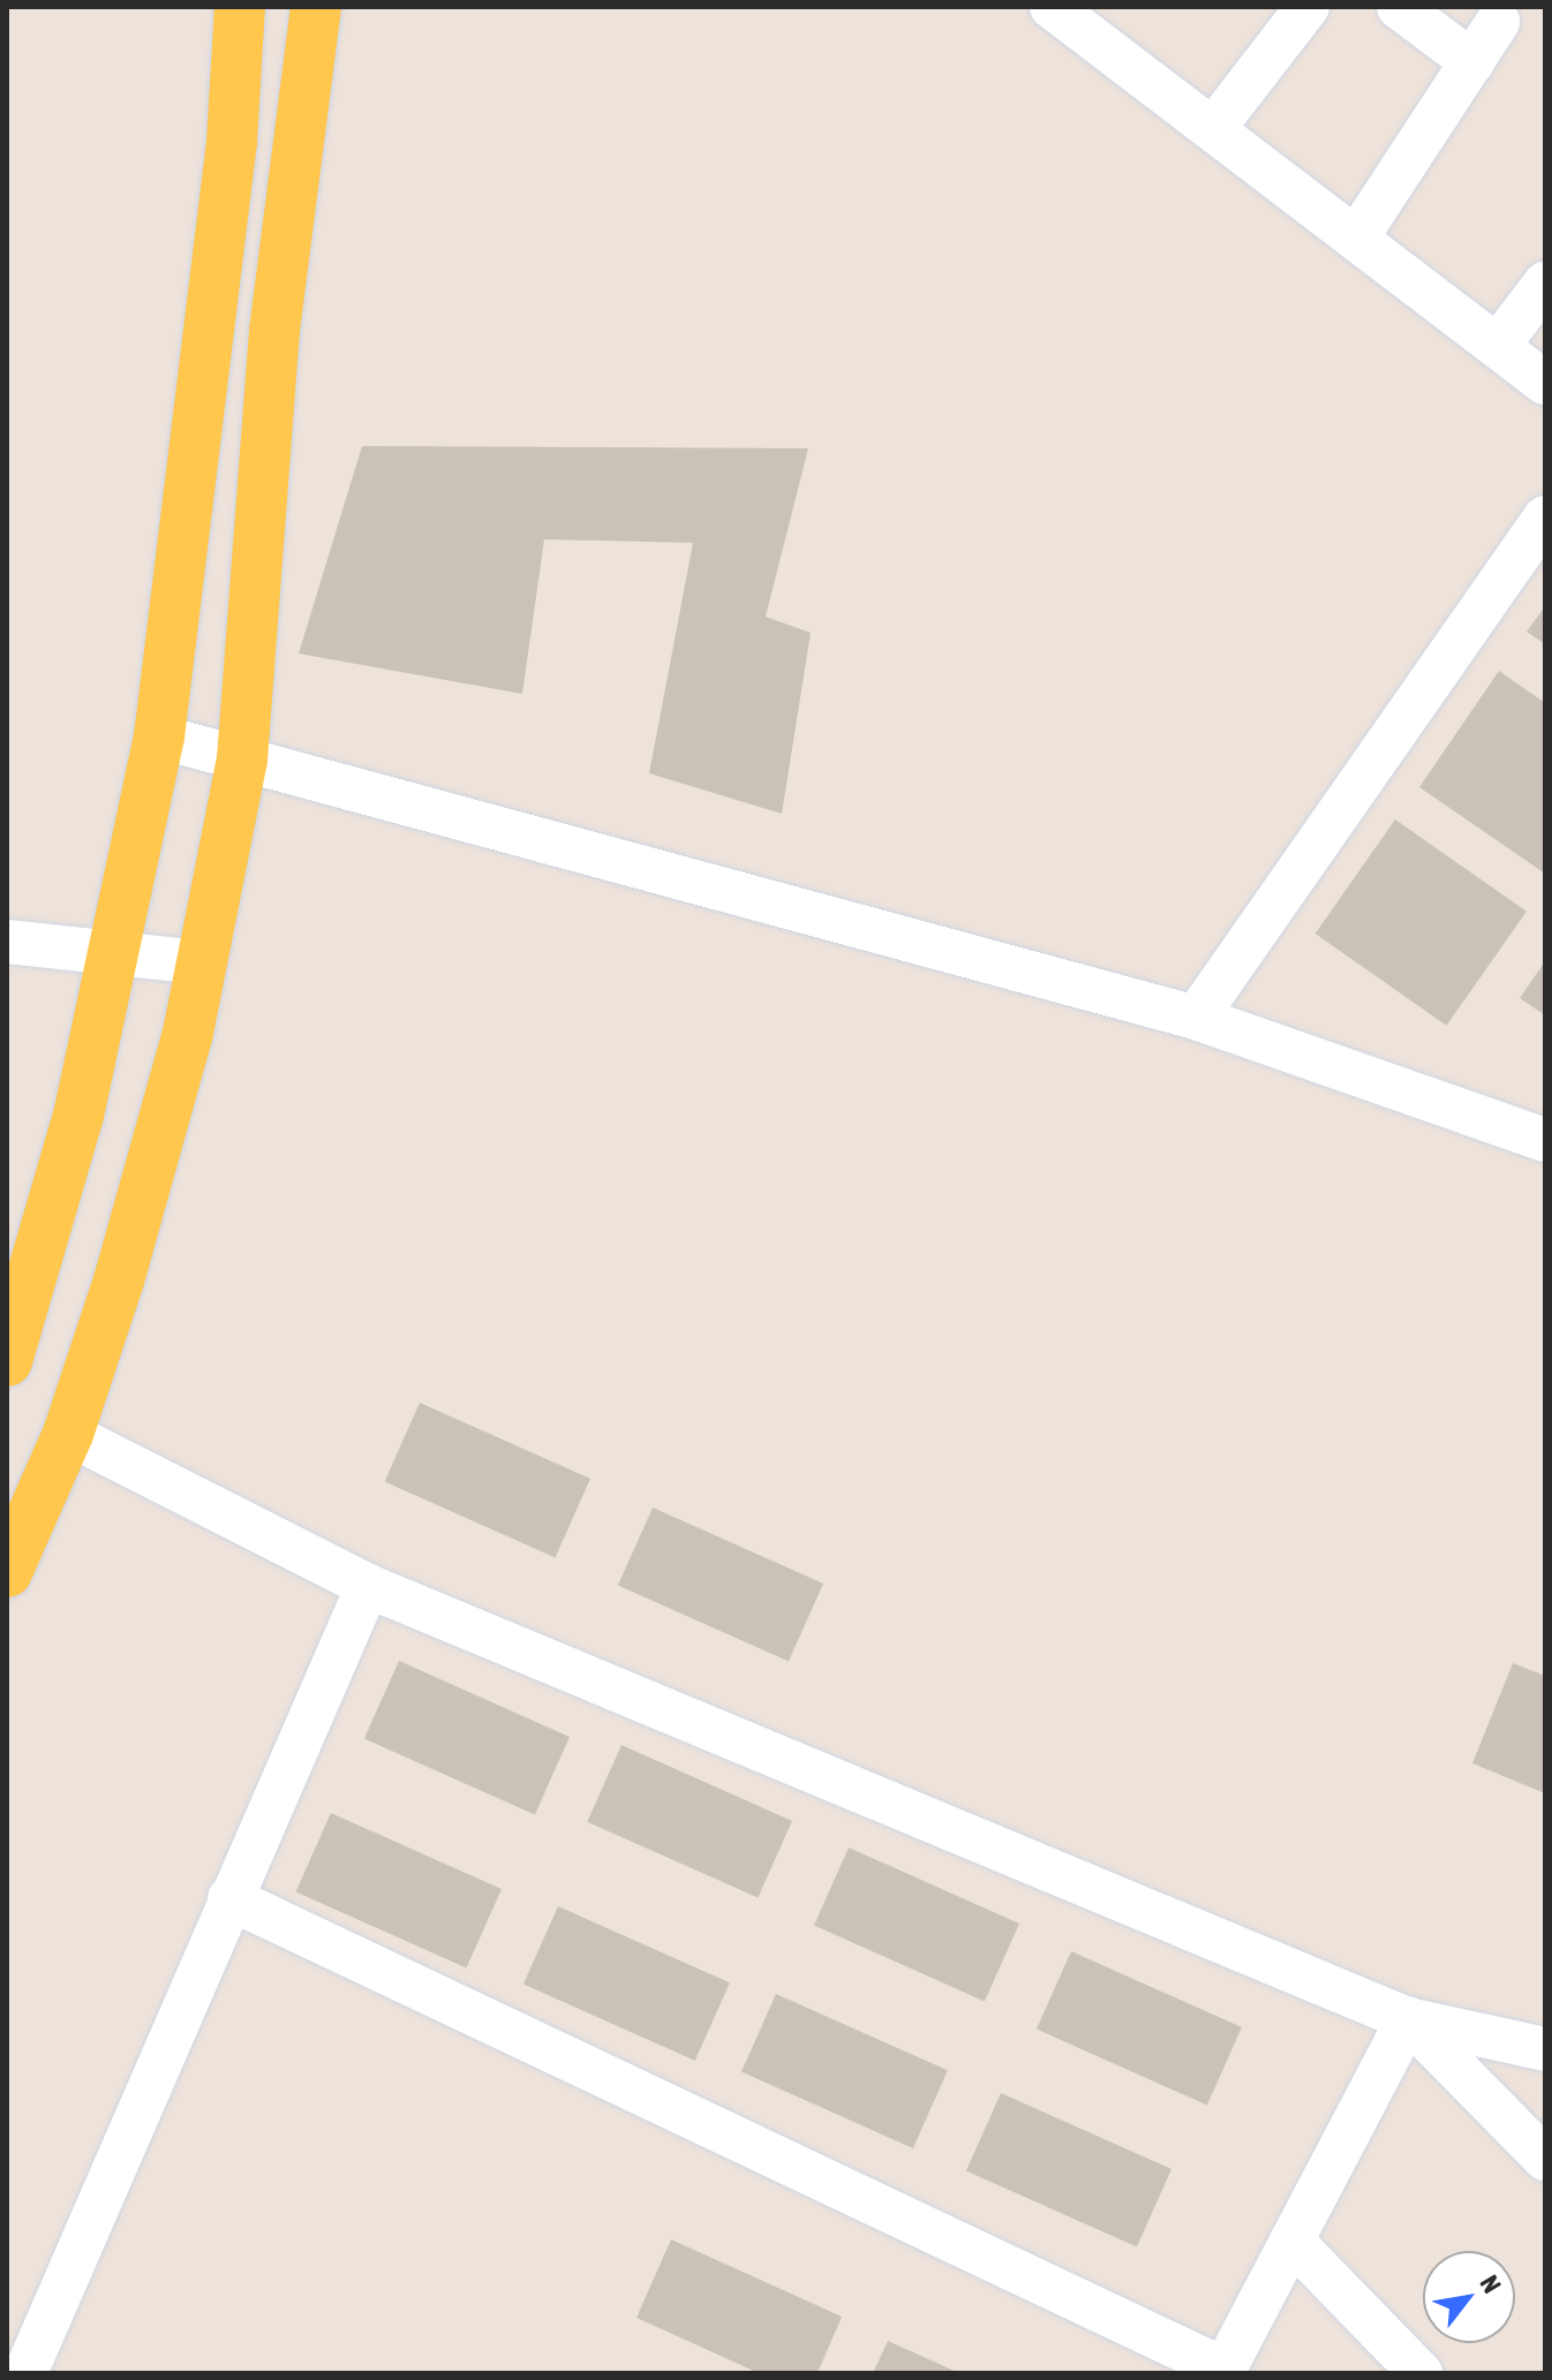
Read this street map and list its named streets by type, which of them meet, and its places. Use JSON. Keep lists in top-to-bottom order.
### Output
{
  "north": "top right"
}
